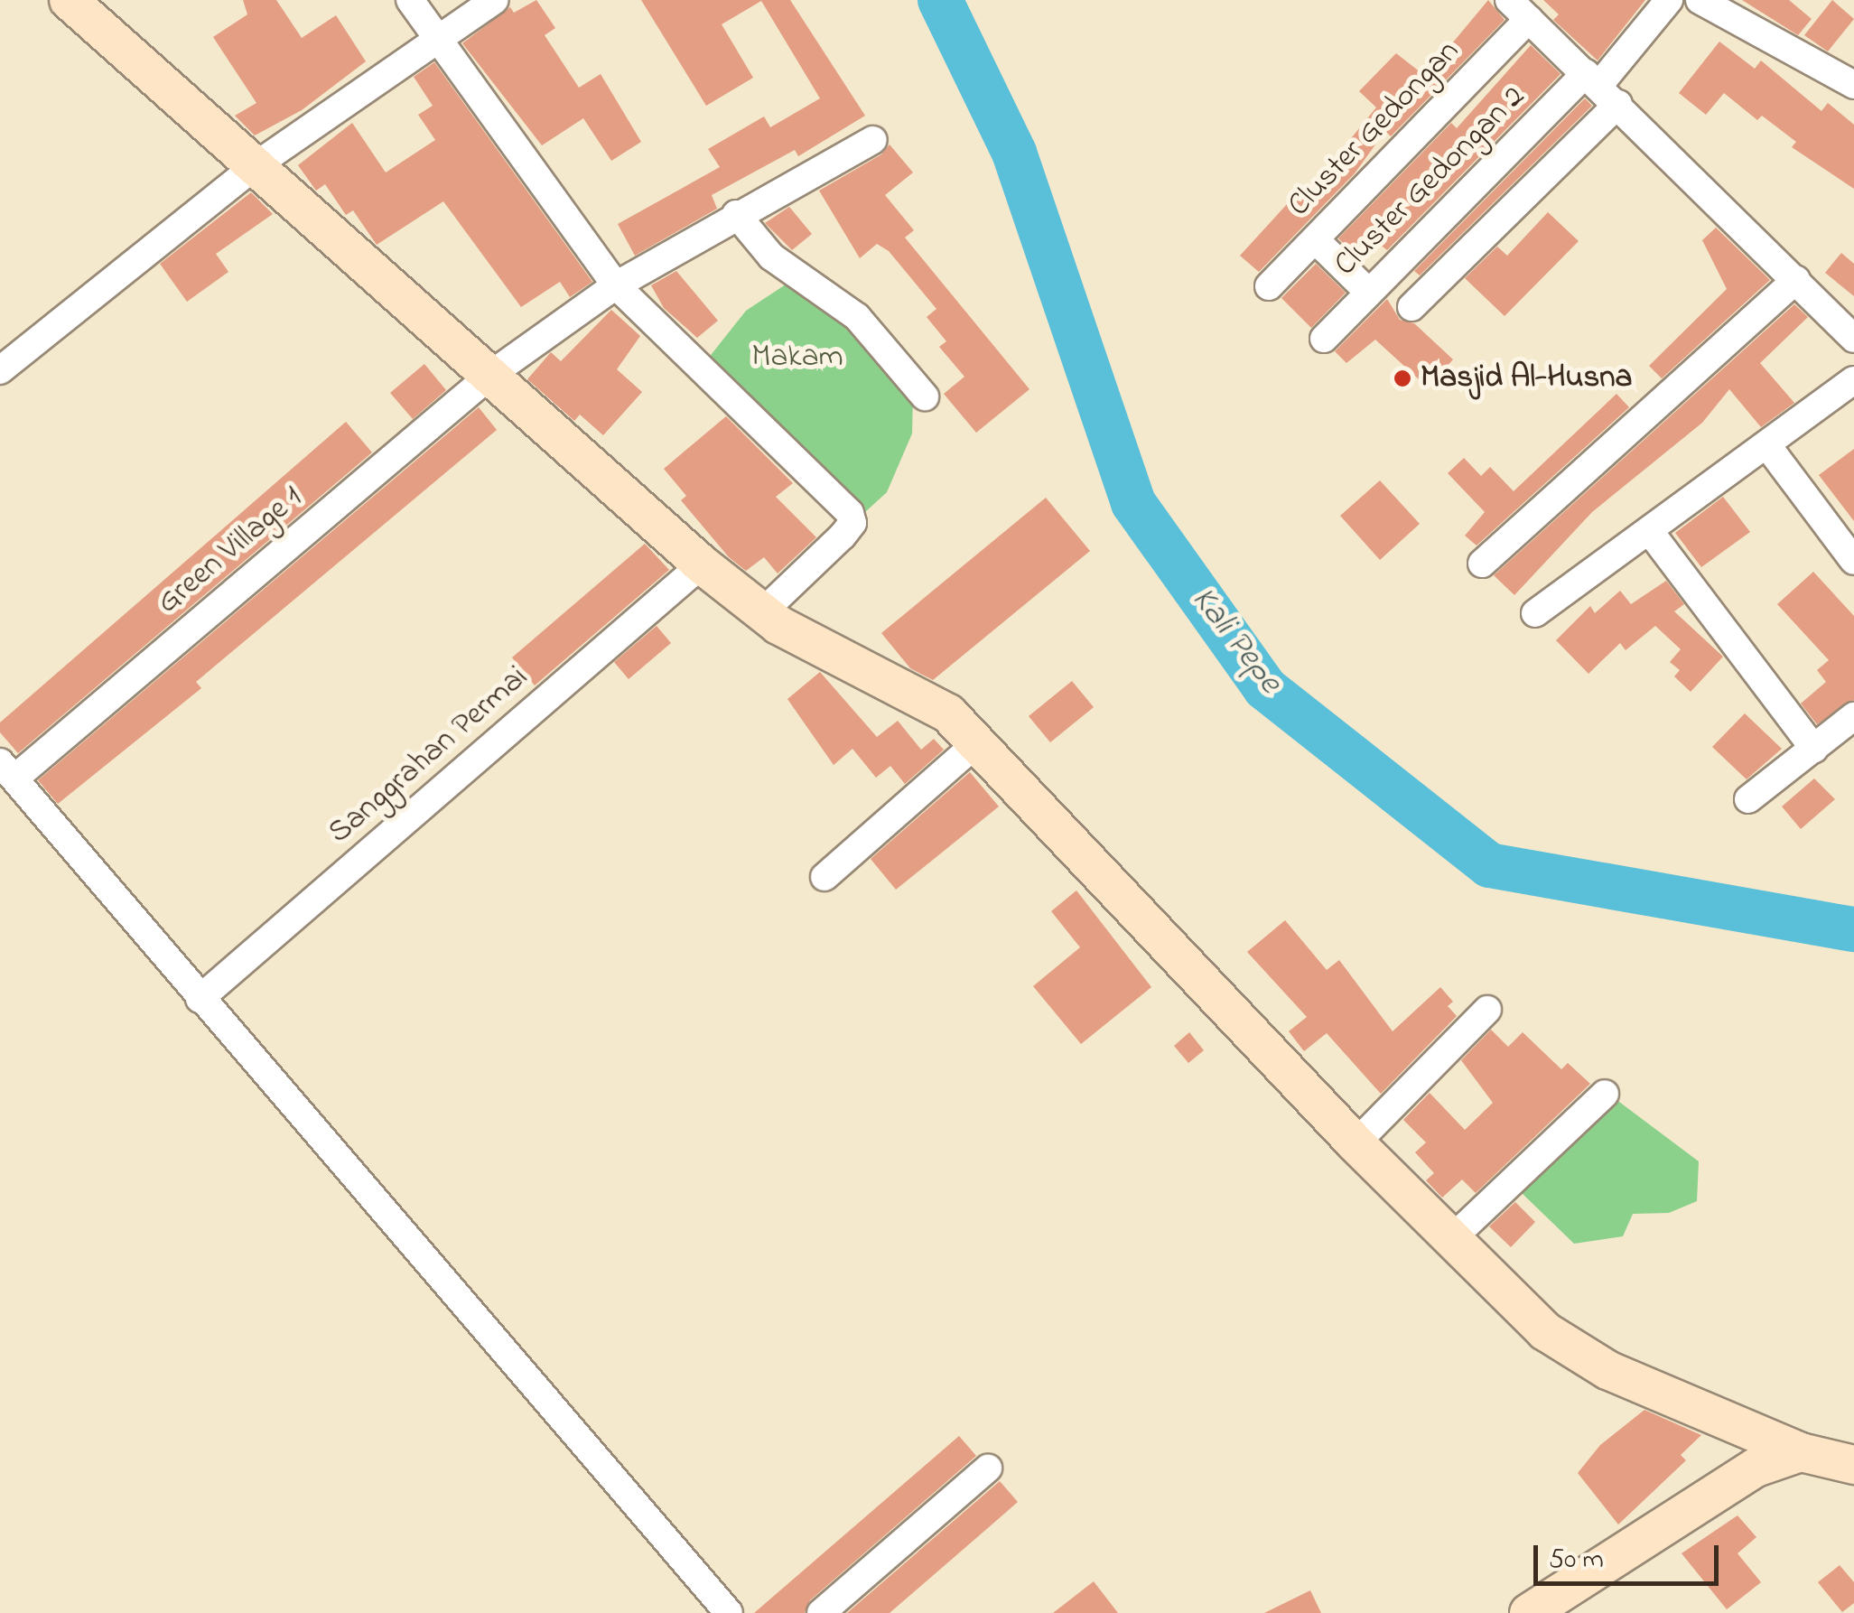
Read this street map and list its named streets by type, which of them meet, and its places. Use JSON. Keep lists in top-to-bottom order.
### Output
{
  "streets": {
    "street": [
      "Cluster Gedongan",
      "Cluster Gedongan 2",
      "Green Village 1",
      "Sanggrahan Permai"
    ]
  },
  "water": ["Kali Pepe"],
  "parks": ["Makam"],
  "places": ["Masjid Al-Husna"],
  "scale_bar": "50 m"
}
